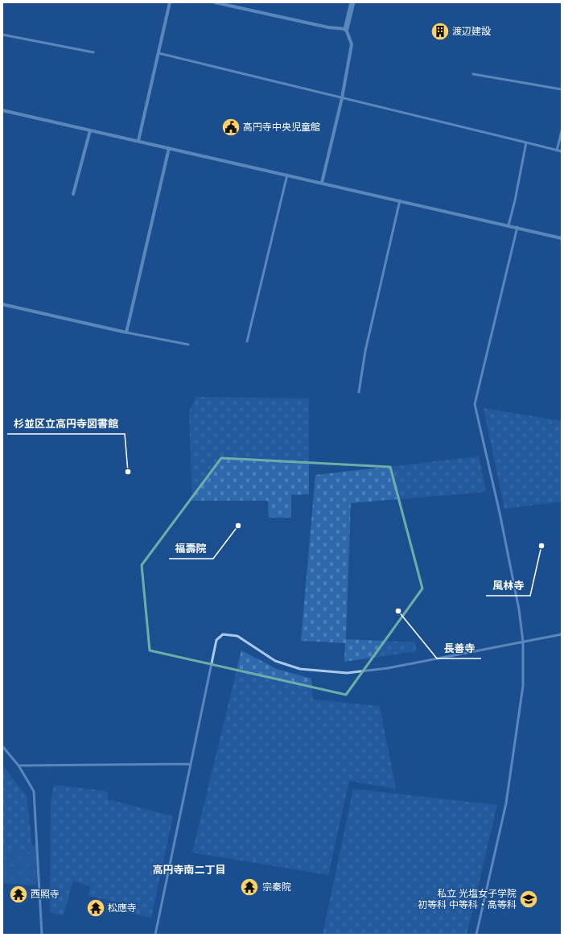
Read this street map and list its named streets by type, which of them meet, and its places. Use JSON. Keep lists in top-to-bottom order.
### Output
{
  "districts": ["高円寺南二丁目"],
  "places": {
    "building": ["渡辺建設"],
    "public building": ["高円寺中央児童館"],
    "other": [
      "杉並区立高円寺図書館",
      "福壽院",
      "風林寺",
      "長善寺"
    ],
    "temple": ["宗秦院", "西照寺", "松應寺"],
    "school or university": ["私立 光塩女子学院 初等科 中等科・高等科"]
  }
}
